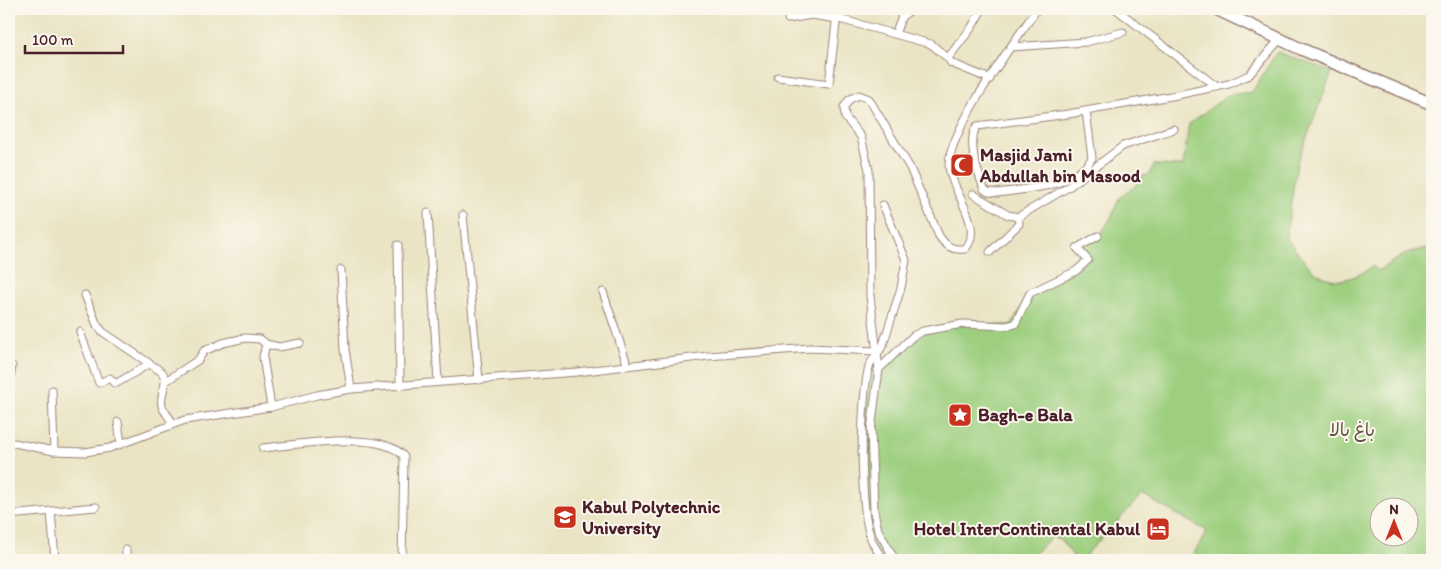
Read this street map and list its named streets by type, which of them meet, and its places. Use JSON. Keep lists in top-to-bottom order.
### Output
{
  "parks": ["باغ بالا"],
  "places": {
    "mosque": ["Masjid Jami Abdullah bin Masood"],
    "place": ["Bagh-e Bala"],
    "school or university": ["Kabul Polytechnic University"],
    "hotel": ["Hotel InterContinental Kabul"]
  },
  "scale_bar": "100 m",
  "north": "top"
}
